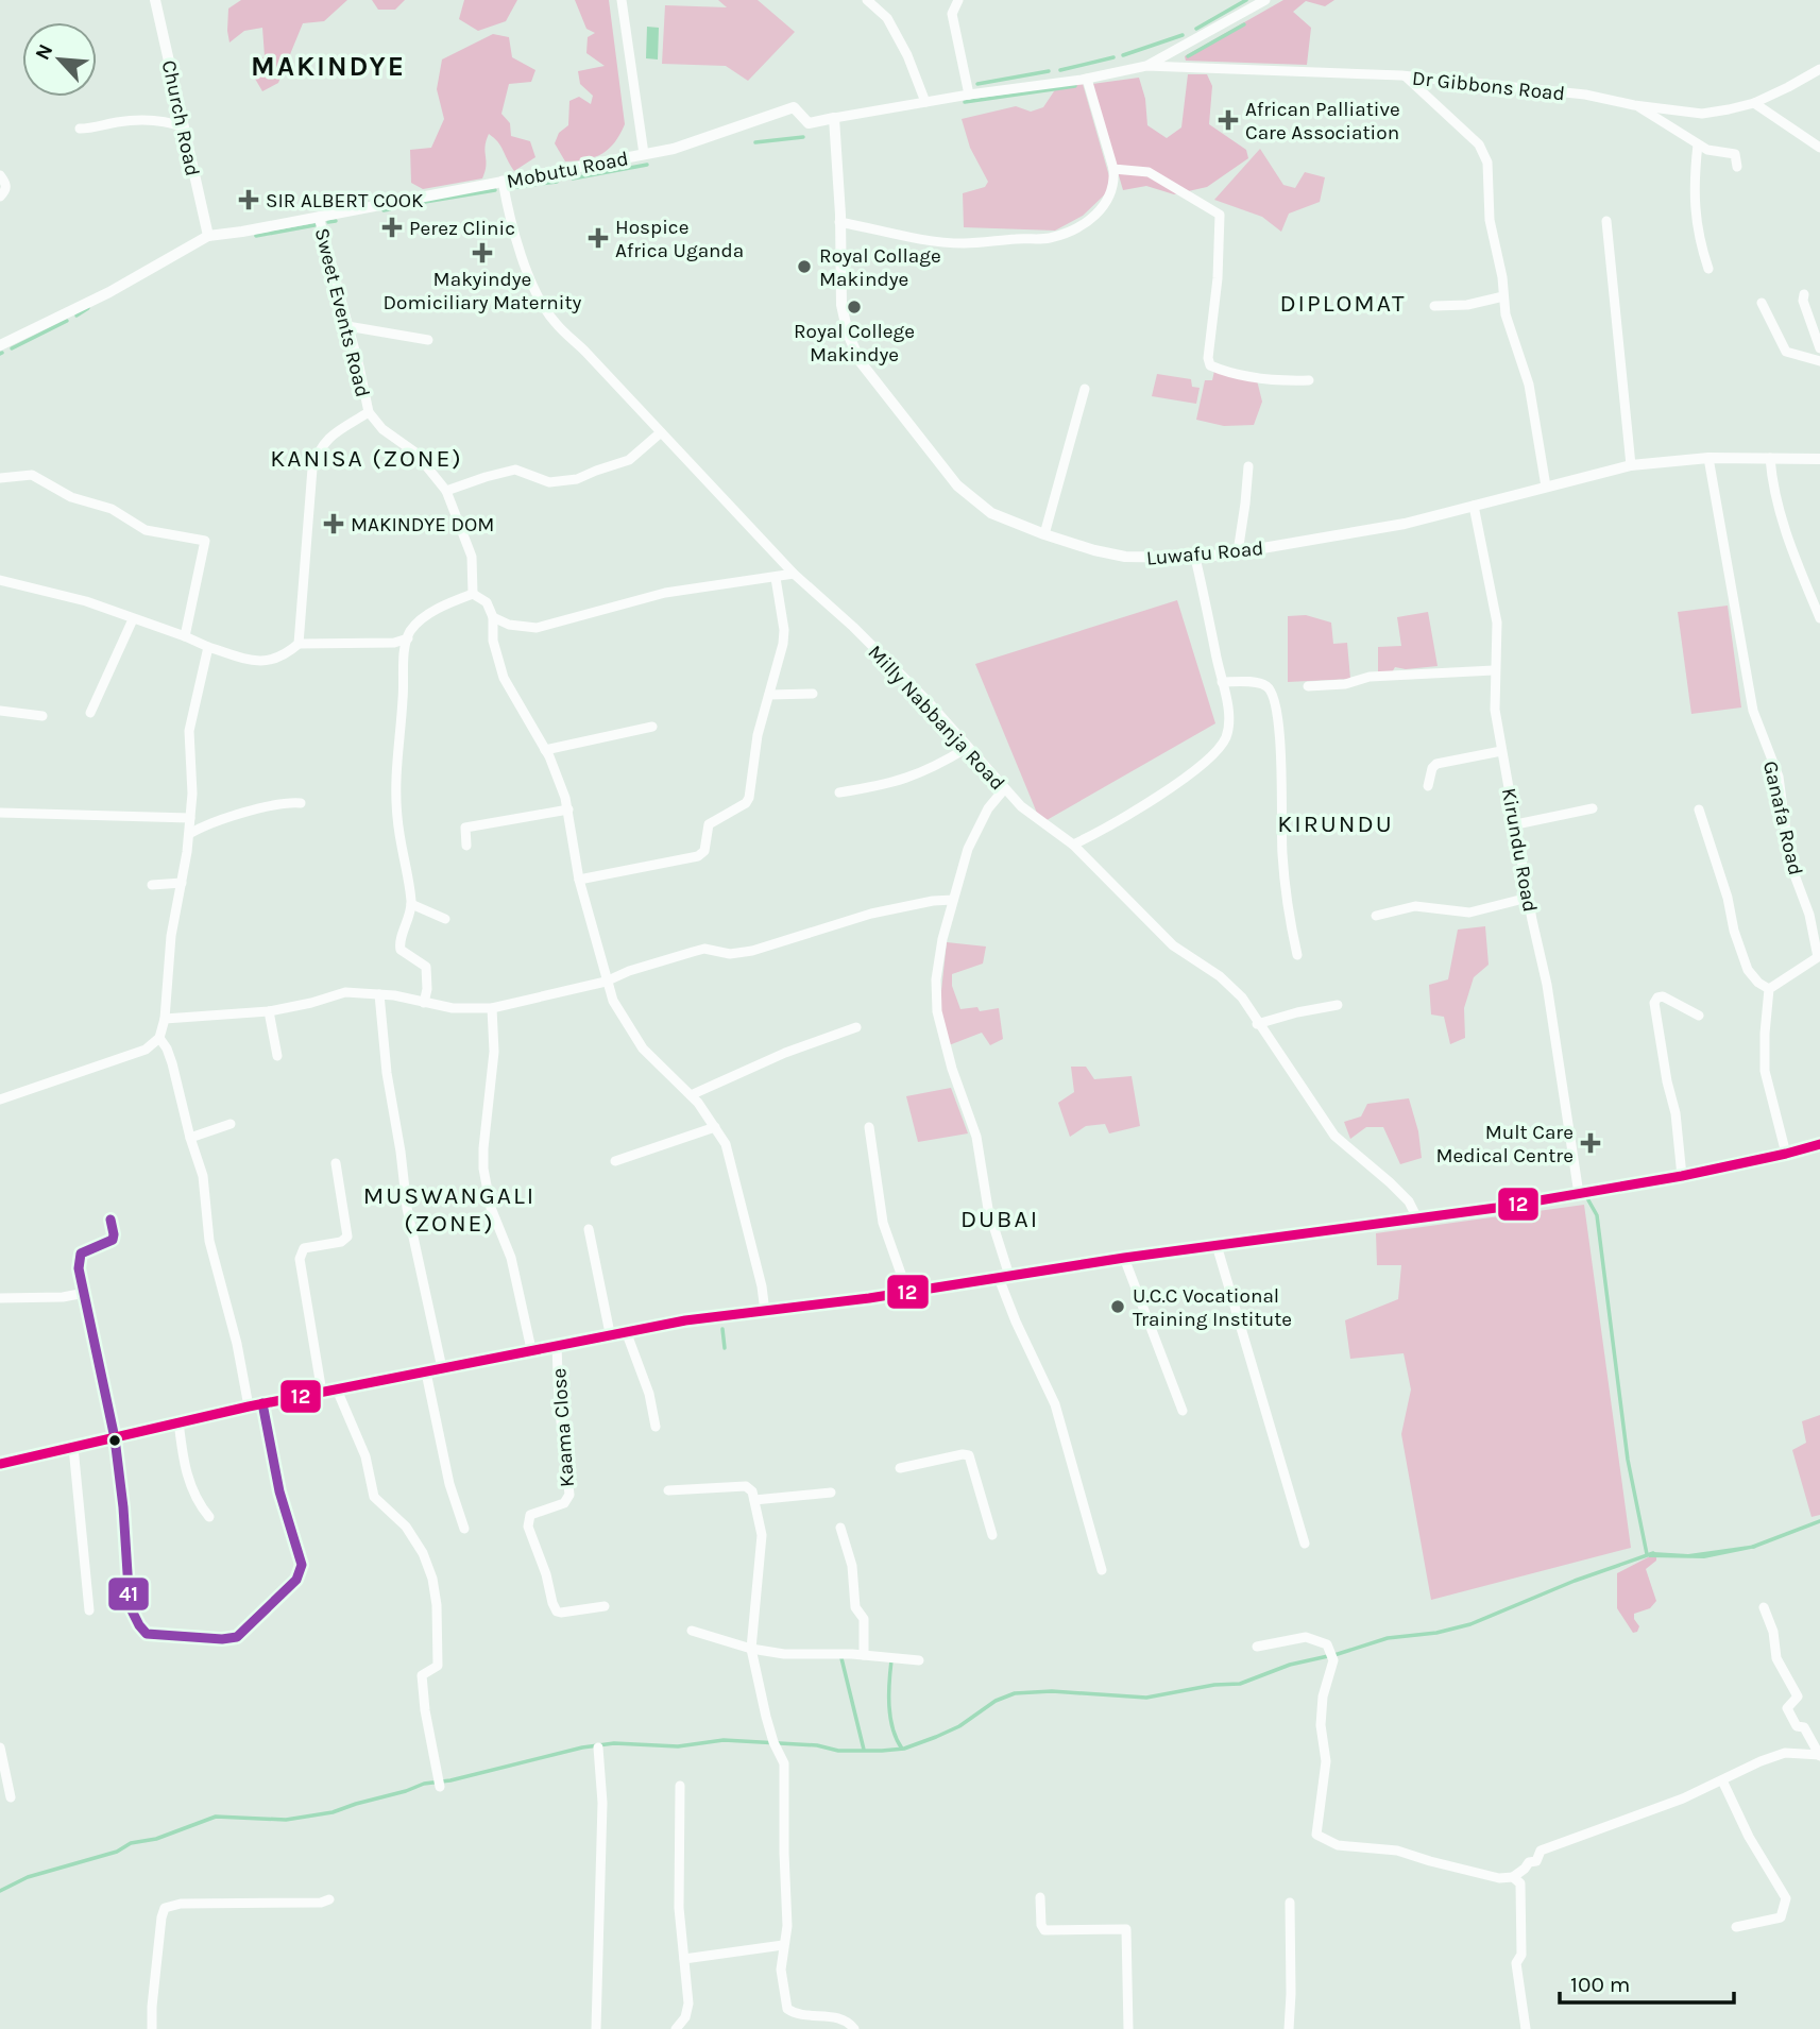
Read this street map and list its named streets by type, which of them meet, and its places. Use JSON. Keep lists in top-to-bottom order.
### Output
{
  "streets": {
    "street": [
      "Dr Gibbons Road",
      "Church Road",
      "Mobutu Road",
      "Sweet Events Road",
      "Luwafu Road",
      "Milly Nabbanja Road",
      "Ganafa Road",
      "Kirundu Road",
      "Kaama Close"
    ]
  },
  "crossings": [
    ["Dr Gibbons Road", "Mobutu Road"],
    ["Church Road", "Mobutu Road"],
    ["Mobutu Road", "Sweet Events Road"],
    ["Mobutu Road", "Luwafu Road"],
    ["Mobutu Road", "Milly Nabbanja Road"],
    ["Luwafu Road", "Ganafa Road"],
    ["Luwafu Road", "Kirundu Road"]
  ],
  "districts": [
    "MAKINDYE",
    "DIPLOMAT",
    "KANISA (ZONE)",
    "KIRUNDU",
    "MUSWANGALI (ZONE)",
    "DUBAI"
  ],
  "places": {
    "health": [
      "African Palliative Care Association",
      "SIR ALBERT COOK",
      "Perez Clinic",
      "Hospice Africa Uganda",
      "Makyindye Domiciliary Maternity",
      "MAKINDYE DOM",
      "Mult Care Medical Centre"
    ],
    "other": ["Royal Collage Makindye", "Royal College Makindye", "U.C.C Vocational Training Institute"]
  },
  "lines": ["transit line 12", "transit line 41"],
  "scale_bar": "100 m",
  "north": "top left"
}
